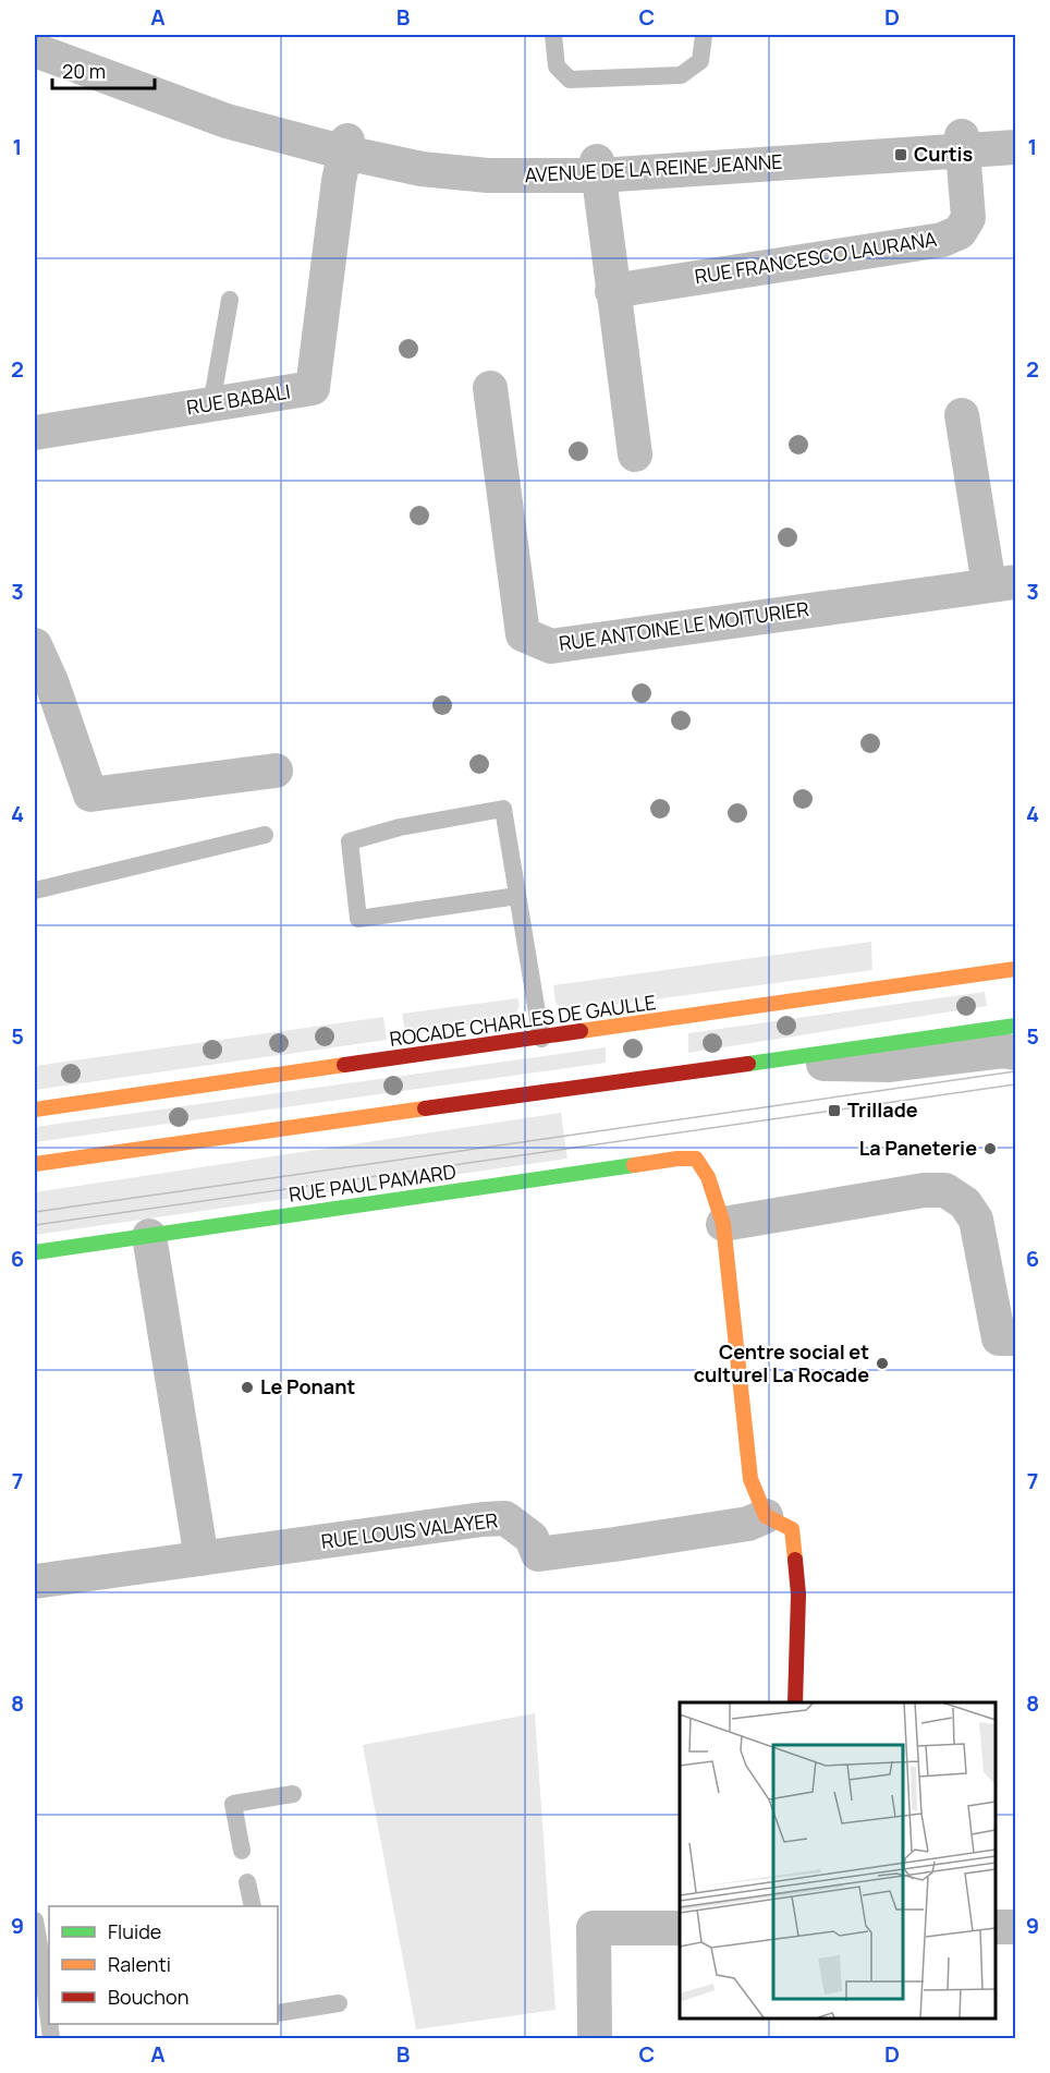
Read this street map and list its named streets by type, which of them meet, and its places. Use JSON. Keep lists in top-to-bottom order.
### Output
{
  "streets": {
    "main road": ["ROCADE CHARLES DE GAULLE", "RUE PAUL PAMARD"],
    "street": [
      "AVENUE DE LA REINE JEANNE",
      "RUE FRANCESCO LAURANA",
      "RUE BABALI",
      "RUE ANTOINE LE MOITURIER",
      "RUE LOUIS VALAYER"
    ]
  },
  "crossings": [
    ["AVENUE DE LA REINE JEANNE", "RUE FRANCESCO LAURANA"],
    ["AVENUE DE LA REINE JEANNE", "RUE BABALI"]
  ],
  "places": {
    "transit": ["Curtis", "Trillade"],
    "other": ["La Paneterie", "Centre social et culturel La Rocade", "Le Ponant"]
  },
  "legend": ["Fluide", "Ralenti", "Bouchon"],
  "scale_bar": "20 m",
  "grid": {
    "columns": [
      "A",
      "B",
      "C",
      "D"
    ],
    "rows": [
      "1",
      "2",
      "3",
      "4",
      "5",
      "6",
      "7",
      "8",
      "9"
    ]
  }
}
